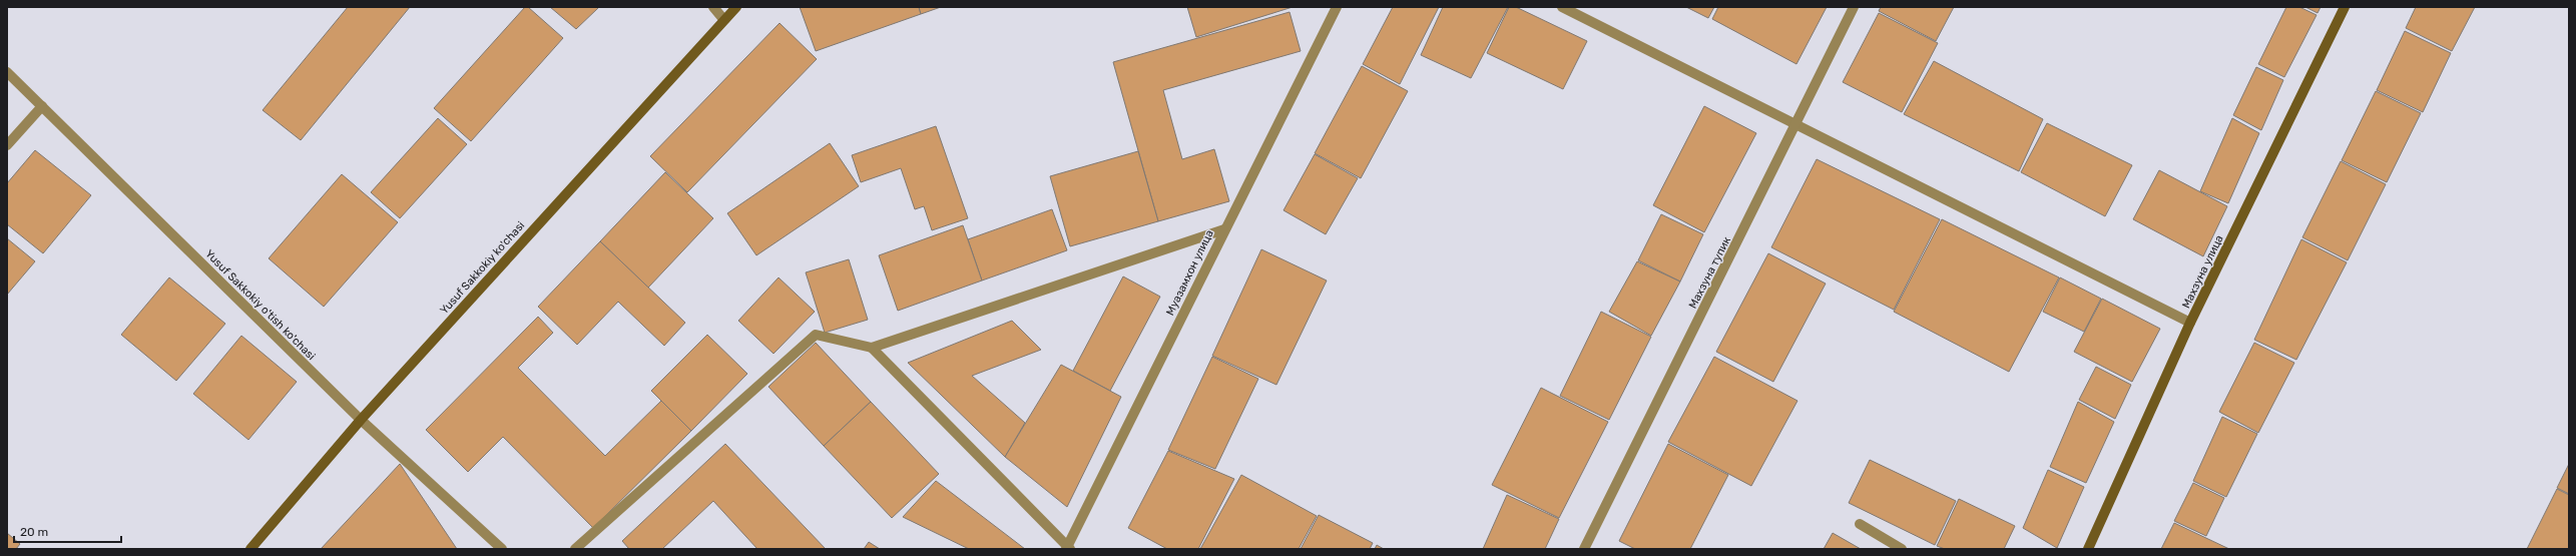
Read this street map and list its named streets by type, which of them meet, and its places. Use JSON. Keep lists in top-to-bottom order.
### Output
{
  "streets": {
    "main road": ["Yusuf Sakkokiy ko'chasi", "Махзуна улица"],
    "street": ["Муазамхон улица", "Махзуна тупик", "Yusuf Sakkokiy o'tish ko'chasi"]
  },
  "crossings": [
    ["Yusuf Sakkokiy ko'chasi", "Yusuf Sakkokiy o'tish ko'chasi"]
  ],
  "scale_bar": "20 m"
}
